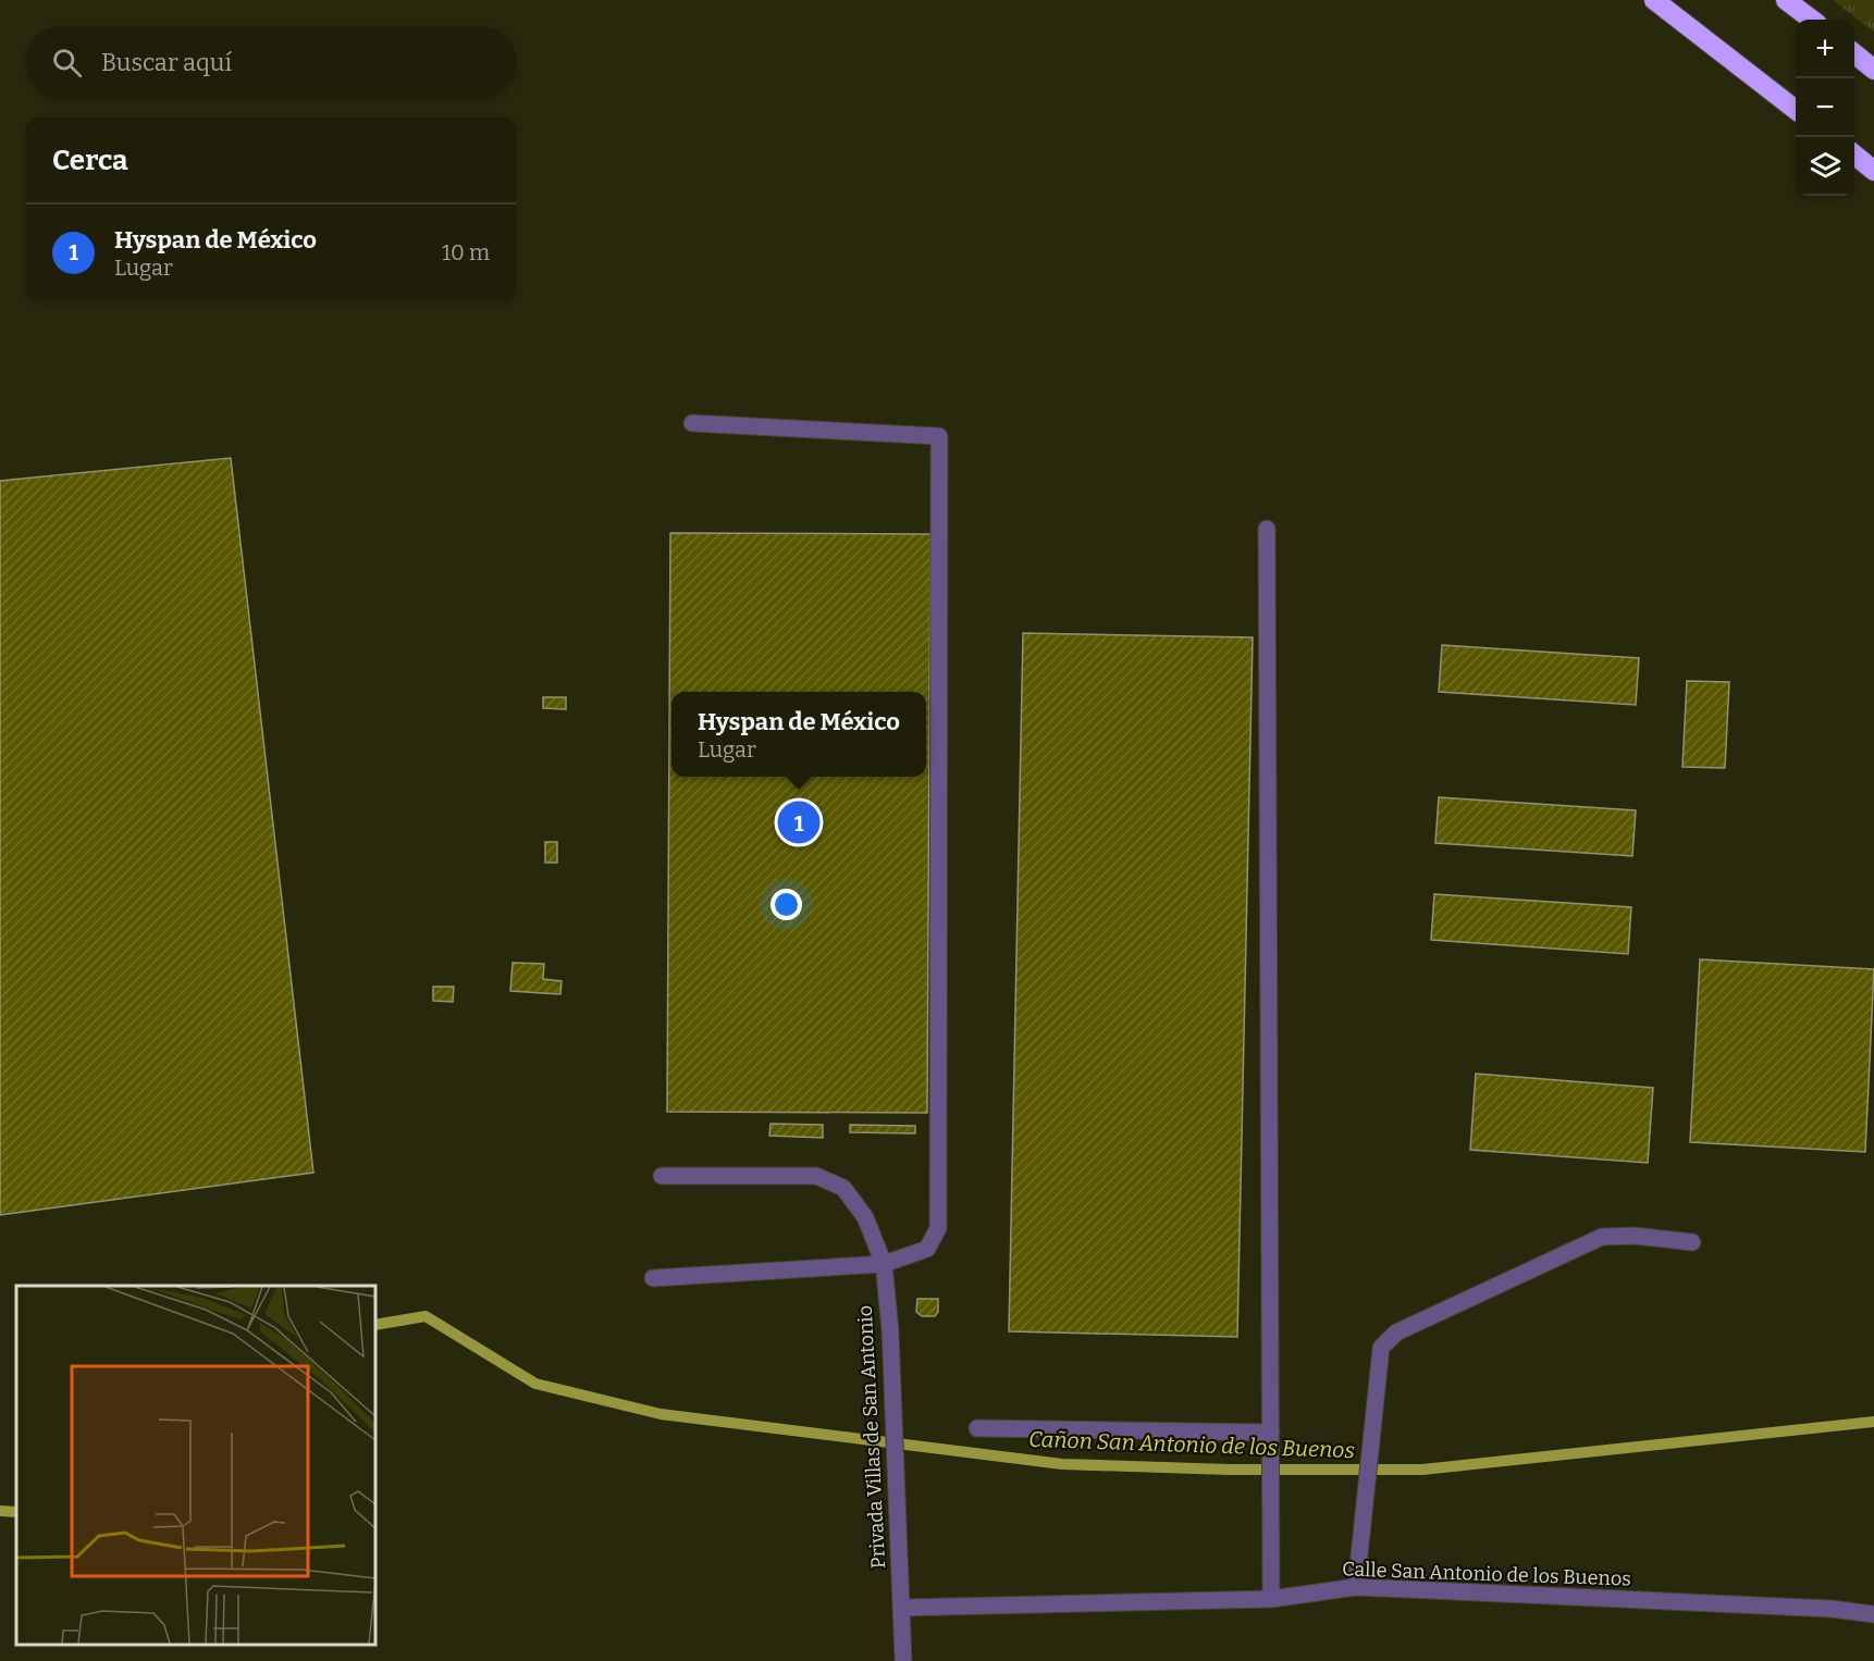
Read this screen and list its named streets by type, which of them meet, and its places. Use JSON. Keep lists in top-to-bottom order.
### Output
{
  "streets": {
    "street": ["Privada Villas de San Antonio", "Calle San Antonio de los Buenos"]
  },
  "crossings": [
    ["Privada Villas de San Antonio", "Calle San Antonio de los Buenos"]
  ],
  "water": ["Cañon San Antonio de los Buenos"],
  "page": {
    "map_buttons": ["+", "−"],
    "search": "Buscar aquí",
    "heading": "Cerca",
    "list": [
      {
        "mark": "1",
        "name": "Hyspan de México",
        "note": "Lugar",
        "value": "10 m"
      }
    ],
    "popup": ["Hyspan de México", "Lugar"],
    "pins": "1"
  }
}
